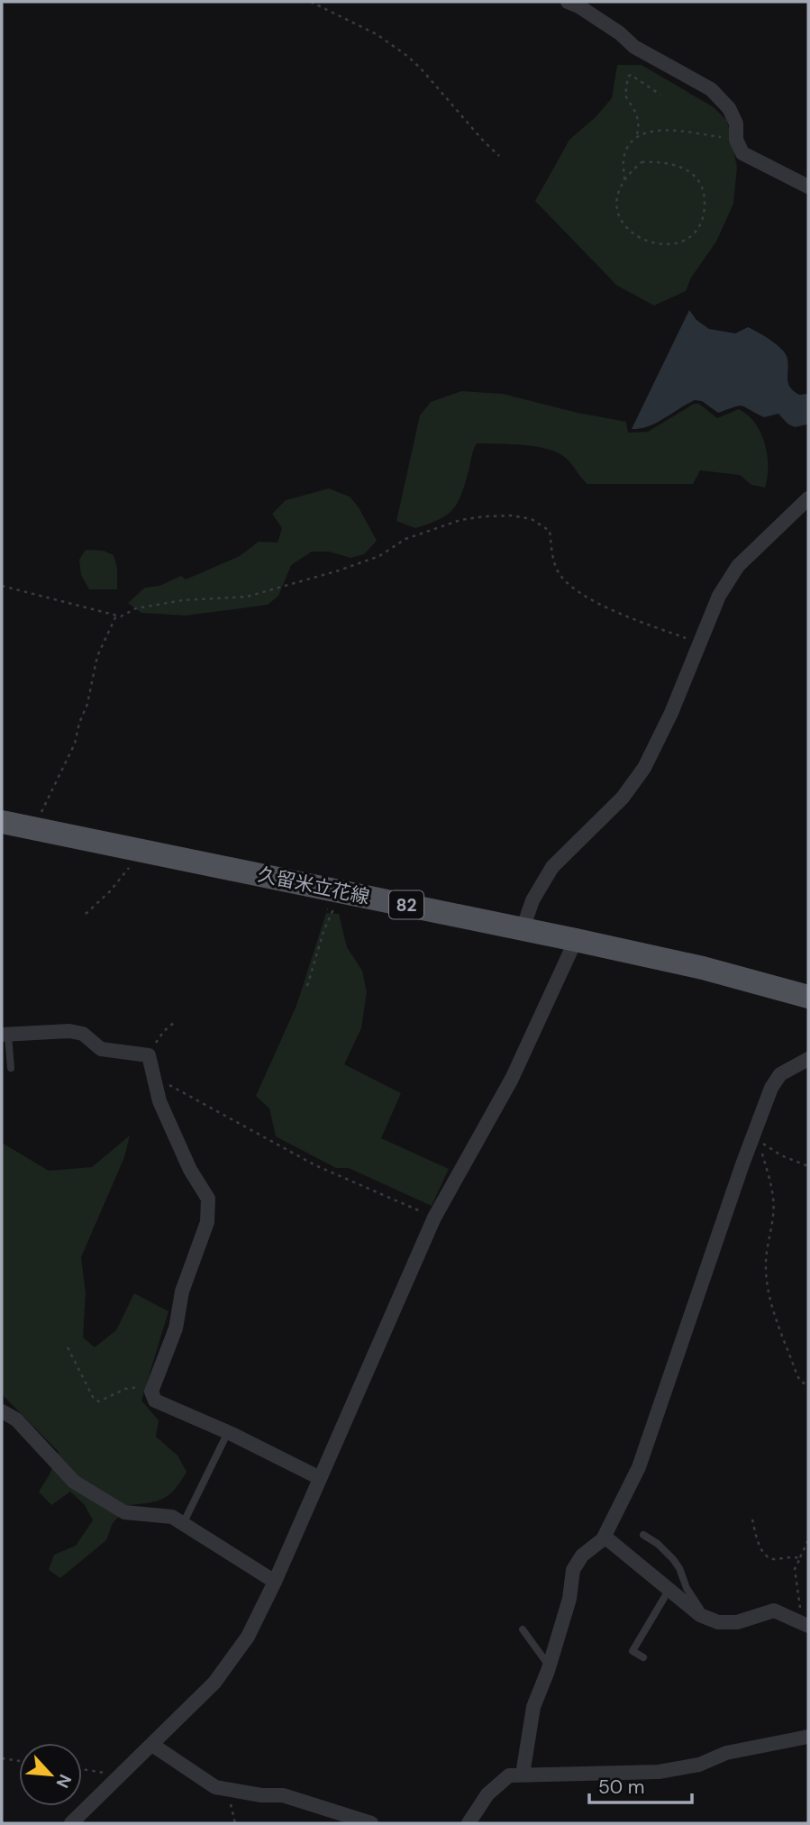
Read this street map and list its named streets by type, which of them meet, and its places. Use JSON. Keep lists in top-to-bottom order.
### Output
{
  "streets": {
    "main road": ["久留米立花線", "82"]
  },
  "scale_bar": "50 m",
  "north": "bottom right"
}
